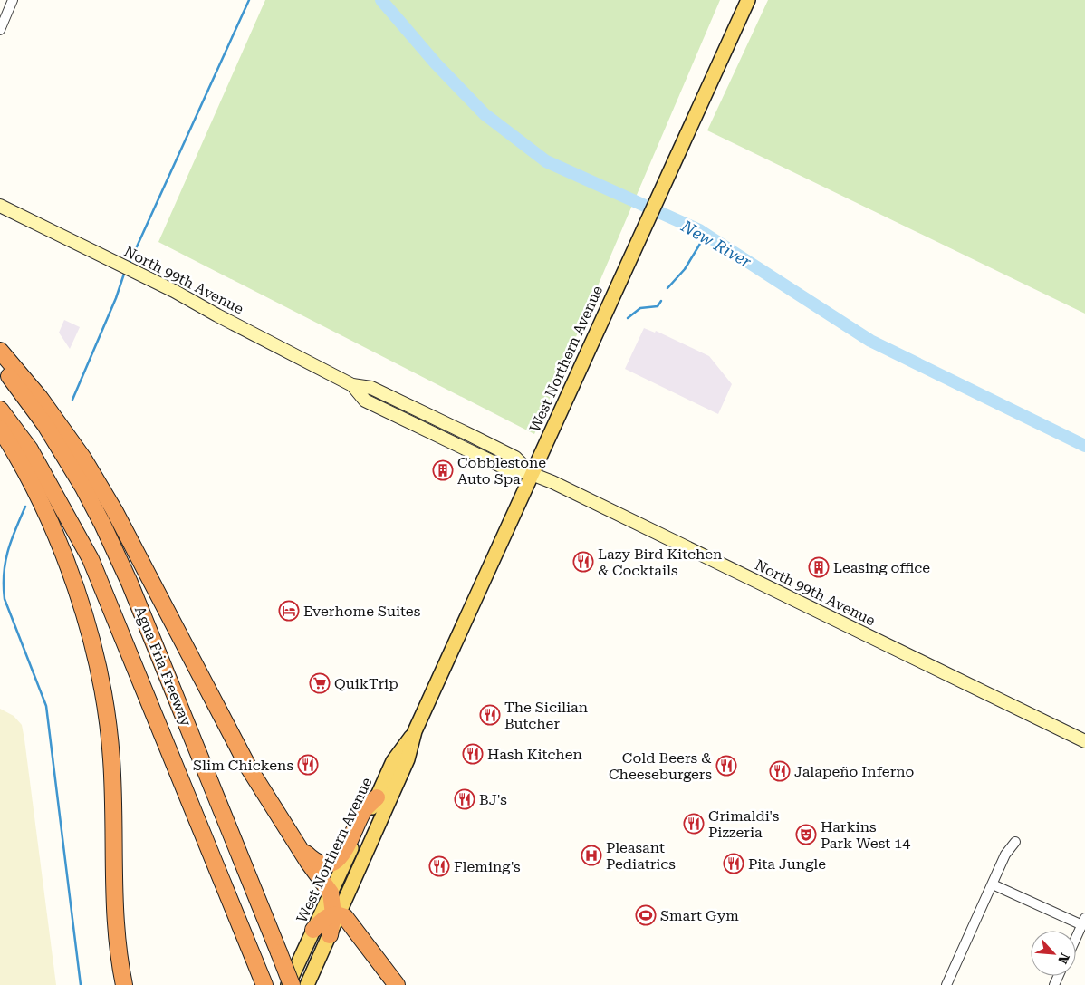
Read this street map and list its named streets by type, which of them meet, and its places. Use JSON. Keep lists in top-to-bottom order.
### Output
{
  "streets": {
    "highway": ["Agua Fria Freeway"],
    "main road": ["North 99th Avenue", "West Northern Avenue"]
  },
  "crossings": [
    ["North 99th Avenue", "West Northern Avenue"]
  ],
  "water": ["New River"],
  "places": {
    "building": ["Cobblestone Auto Spa", "Leasing office"],
    "restaurant": [
      "Lazy Bird Kitchen & Cocktails",
      "The Sicilian Butcher",
      "Hash Kitchen",
      "Slim Chickens",
      "Cold Beers & Cheeseburgers",
      "Jalapeño Inferno",
      "BJ's",
      "Grimaldi's Pizzeria",
      "Pita Jungle",
      "Fleming's"
    ],
    "hotel": ["Everhome Suites"],
    "supermarket": ["QuikTrip"],
    "theatre": ["Harkins Park West 14"],
    "hospital": ["Pleasant Pediatrics"],
    "sports": ["Smart Gym"]
  },
  "north": "bottom right"
}
